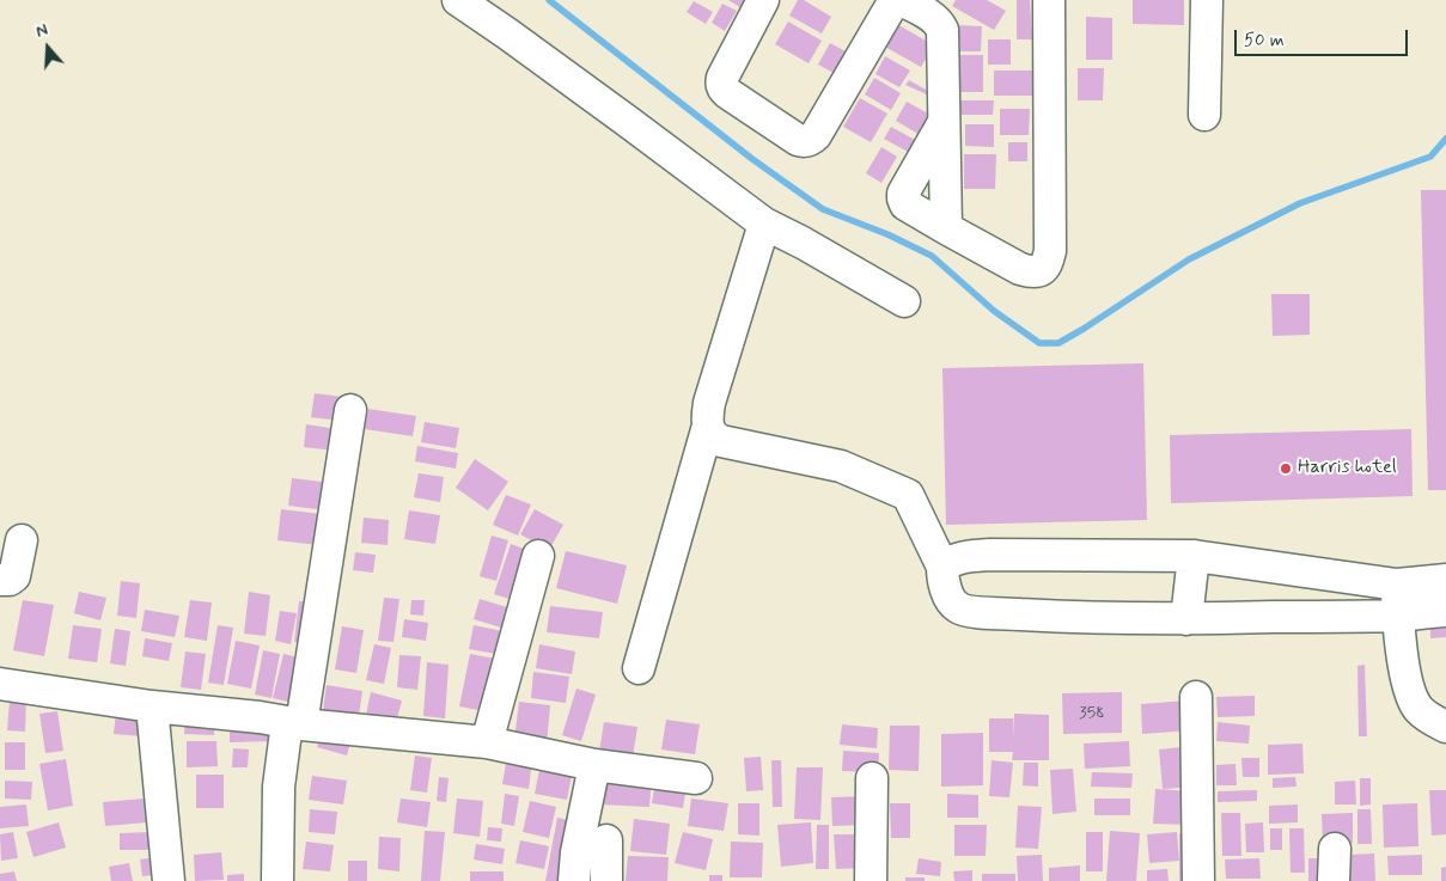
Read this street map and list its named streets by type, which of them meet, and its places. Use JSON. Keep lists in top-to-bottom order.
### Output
{
  "places": ["Harris hotel"],
  "house_numbers": ["358"],
  "scale_bar": "50 m",
  "north": "top"
}
